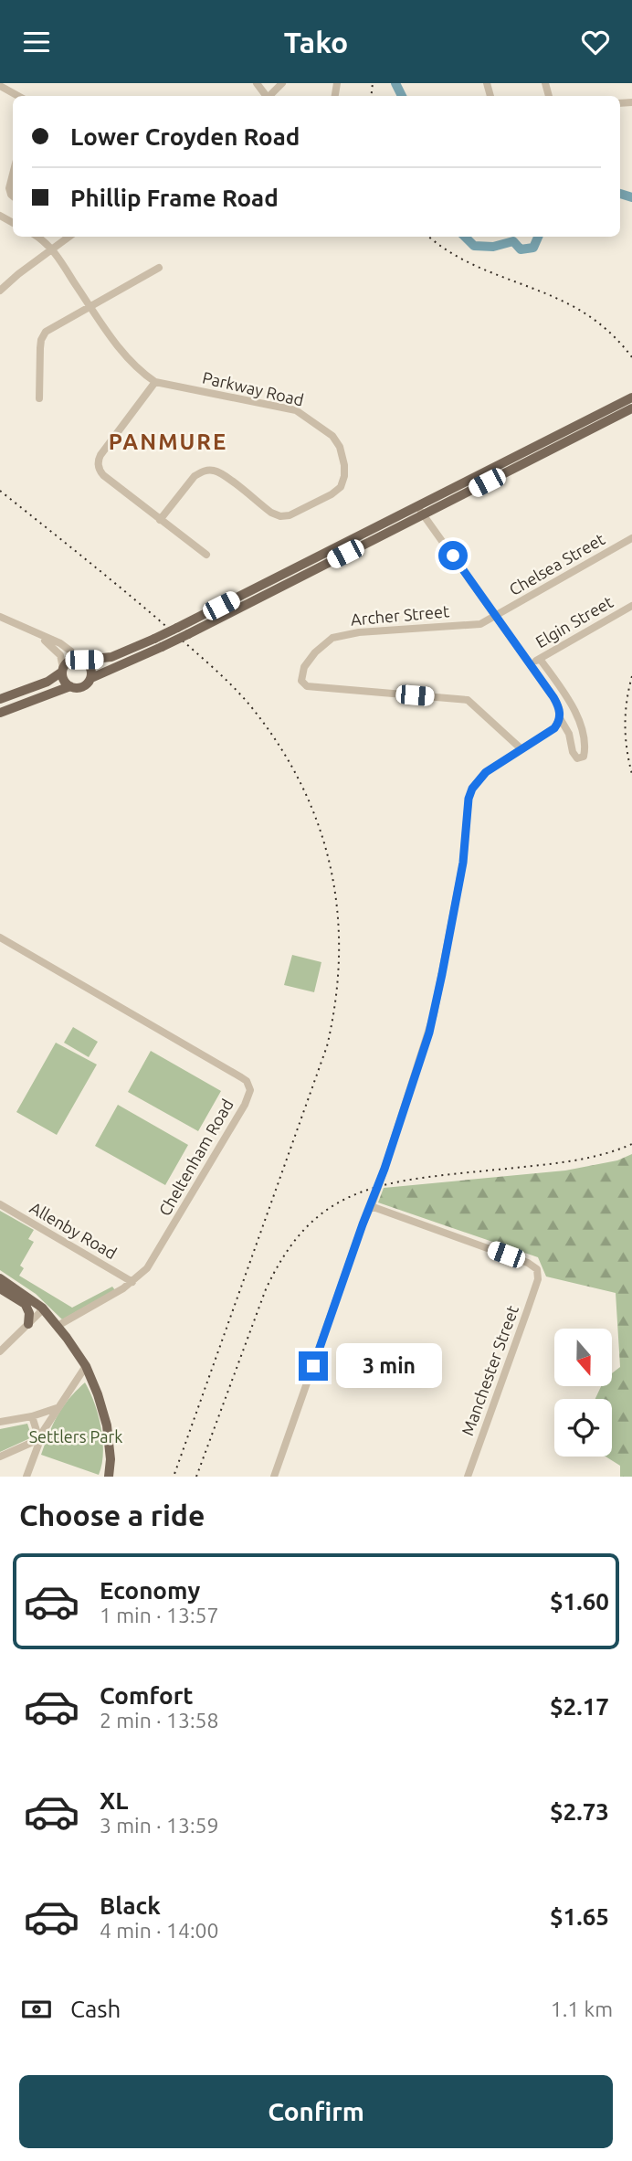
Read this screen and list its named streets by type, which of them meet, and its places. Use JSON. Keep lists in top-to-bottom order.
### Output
{
  "streets": {
    "street": [
      "Parkway Road",
      "Chelsea Street",
      "Archer Street",
      "Elgin Street",
      "Cheltenham Road",
      "Allenby Road",
      "Manchester Street"
    ]
  },
  "crossings": [
    ["Chelsea Street", "Archer Street"],
    ["Cheltenham Road", "Allenby Road"]
  ],
  "districts": ["PANMURE"],
  "parks": ["Settlers Park"],
  "north": "bottom",
  "page": {
    "header": "Tako",
    "banner": ["Lower Croyden Road", "Phillip Frame Road"],
    "bubble": "3 min",
    "heading": "Choose a ride",
    "list": [
      {
        "name": "Economy",
        "note": "1 min · 13:57",
        "value": "$1.60"
      },
      {
        "name": "Comfort",
        "note": "2 min · 13:58",
        "value": "$2.17"
      },
      {
        "name": "XL",
        "note": "3 min · 13:59",
        "value": "$2.73"
      },
      {
        "name": "Black",
        "note": "4 min · 14:00",
        "value": "$1.65"
      }
    ],
    "pay": ["Cash", "1.1 km"],
    "buttons": "Confirm"
  }
}
